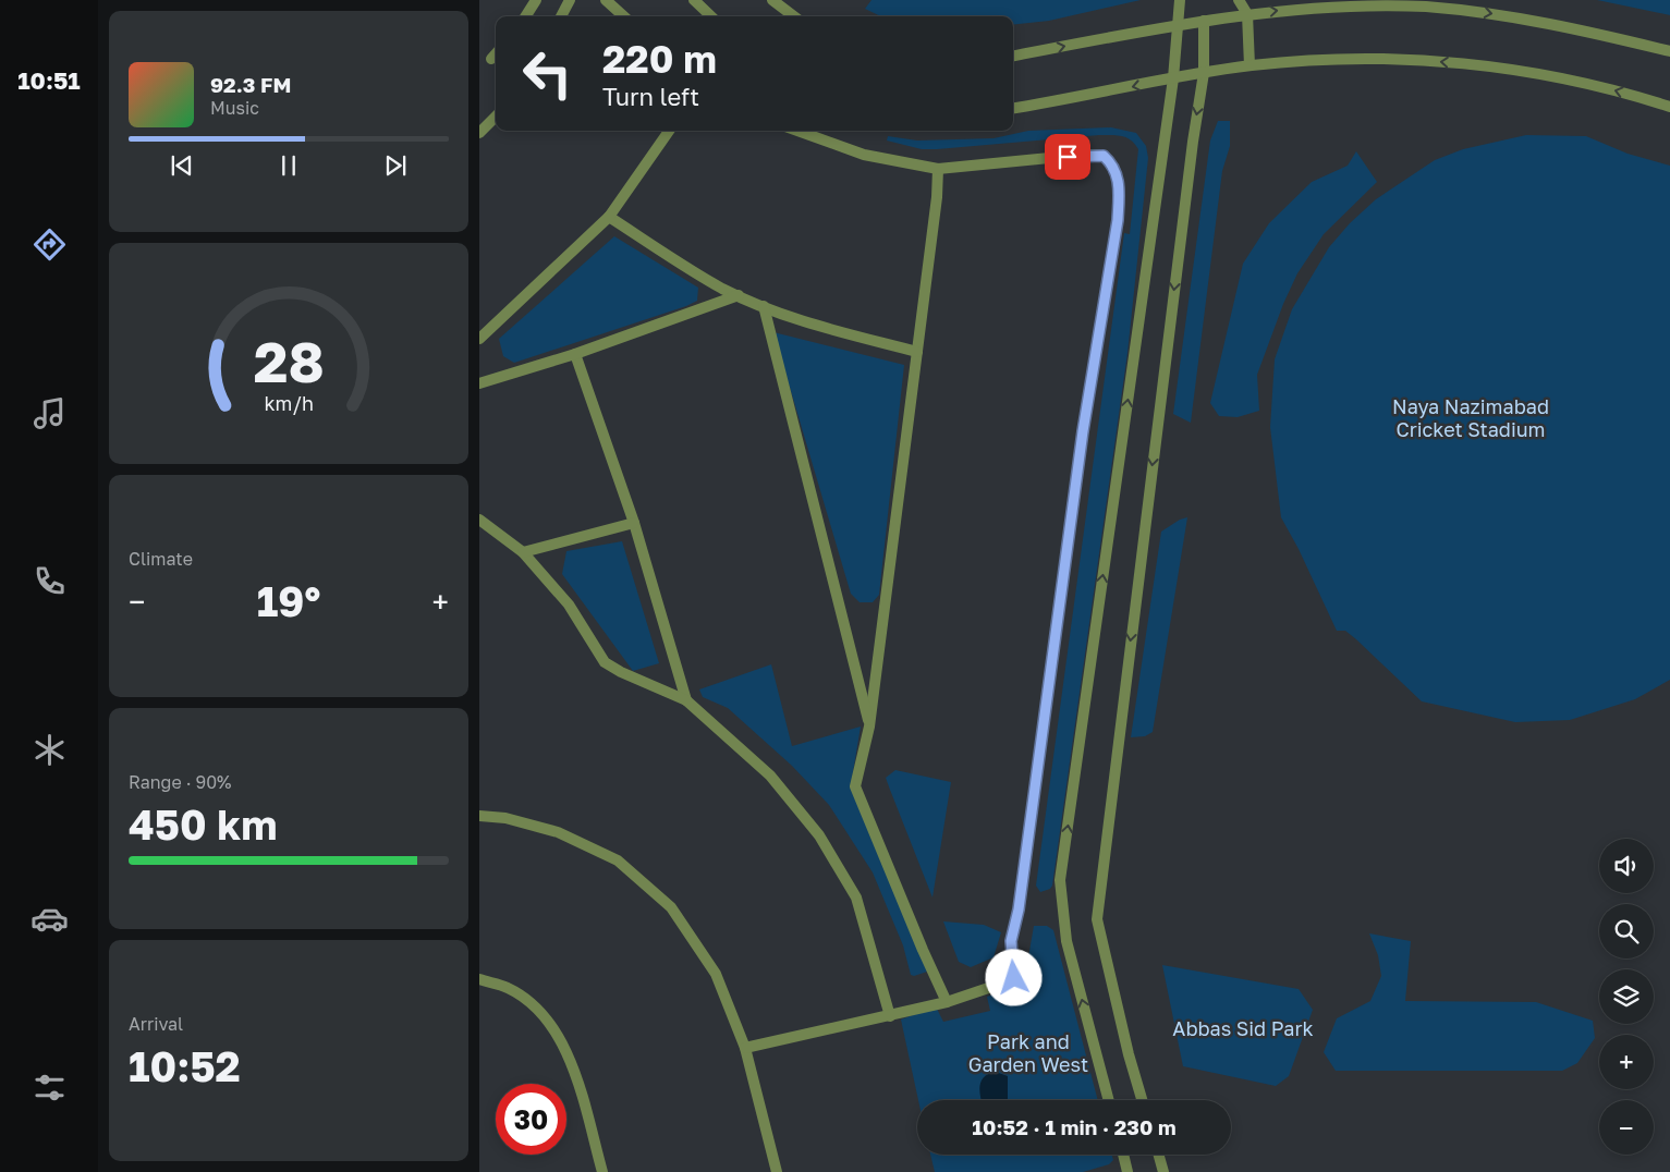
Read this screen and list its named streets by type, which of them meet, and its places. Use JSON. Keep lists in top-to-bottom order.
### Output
{
  "parks": ["Naya Nazimabad Cricket Stadium", "Abbas Sid Park", "Park and Garden West"],
  "page": {
    "tabs": "10:51",
    "turn": ["220 m", "Turn left"],
    "song": ["92.3 FM", "Music"],
    "tile": [
      "Climate",
      ["Range · 90%", "450 km"],
      ["Arrival", "10:52"]
    ],
    "heat": ["−", "19°", "+"],
    "map_buttons": ["+", "−"],
    "limit": "30",
    "trip": "10:52 · 1 min · 230 m",
    "gauge": ["28", "km/h"]
  }
}
